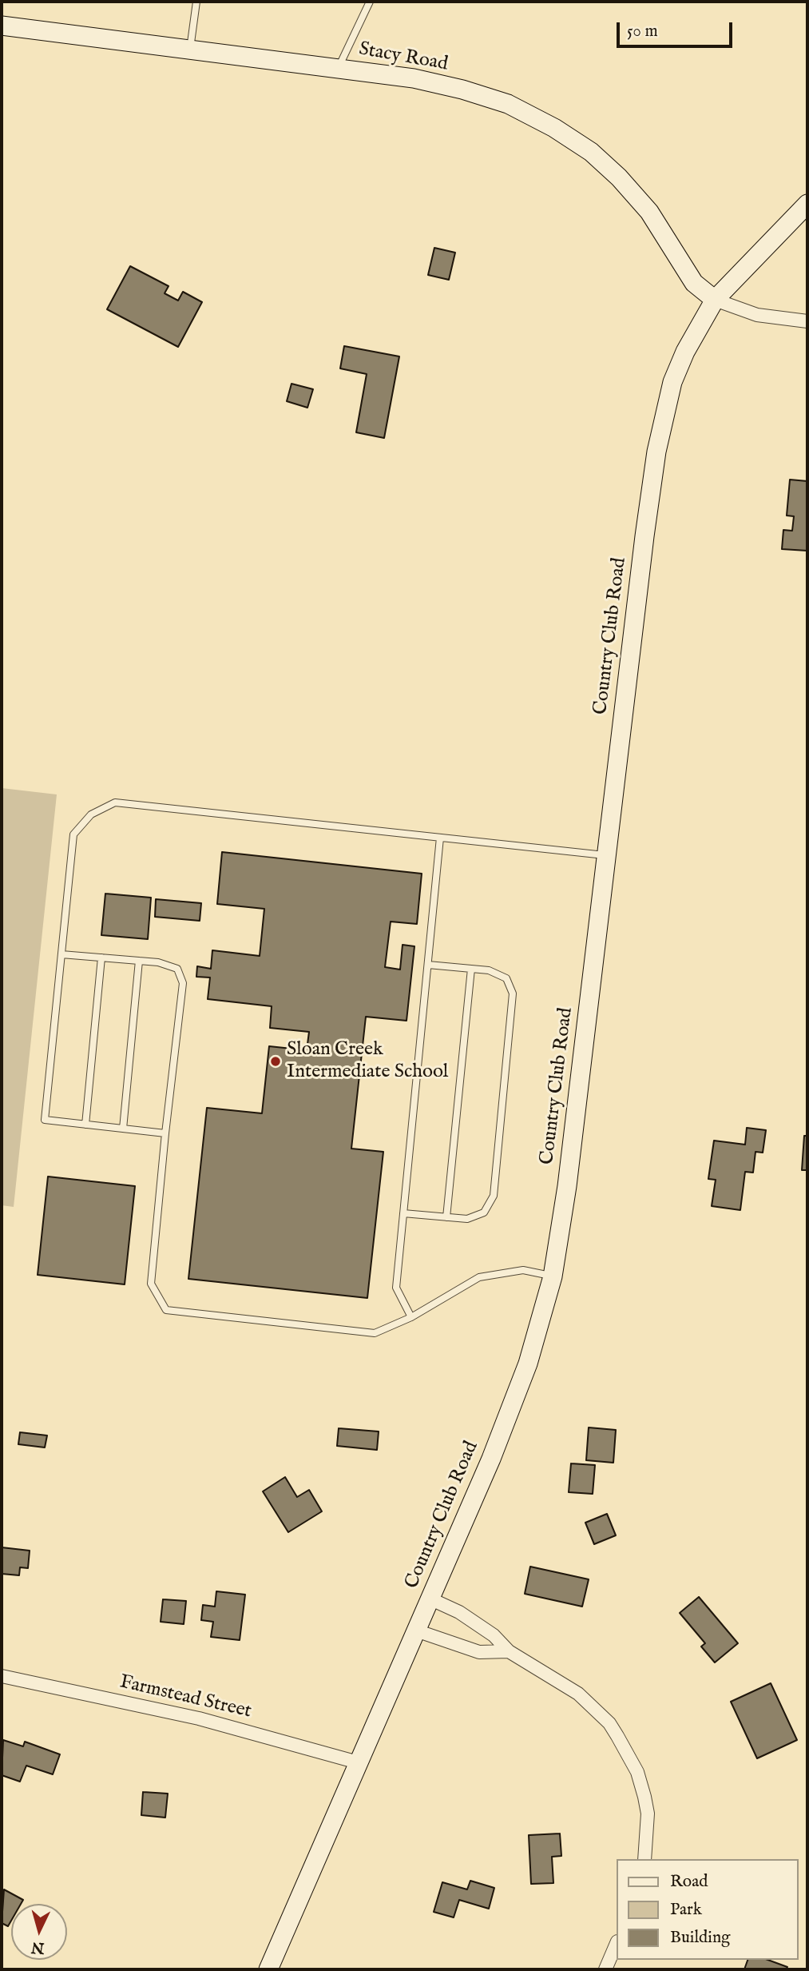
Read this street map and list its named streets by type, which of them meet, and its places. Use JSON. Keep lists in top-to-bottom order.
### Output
{
  "streets": {
    "main road": ["Stacy Road", "Country Club Road"],
    "street": ["Farmstead Street"]
  },
  "crossings": [
    ["Stacy Road", "Country Club Road"],
    ["Country Club Road", "Farmstead Street"]
  ],
  "places": ["Sloan Creek Intermediate School"],
  "legend": ["Road", "Park", "Building"],
  "scale_bar": "50 m",
  "north": "bottom"
}
